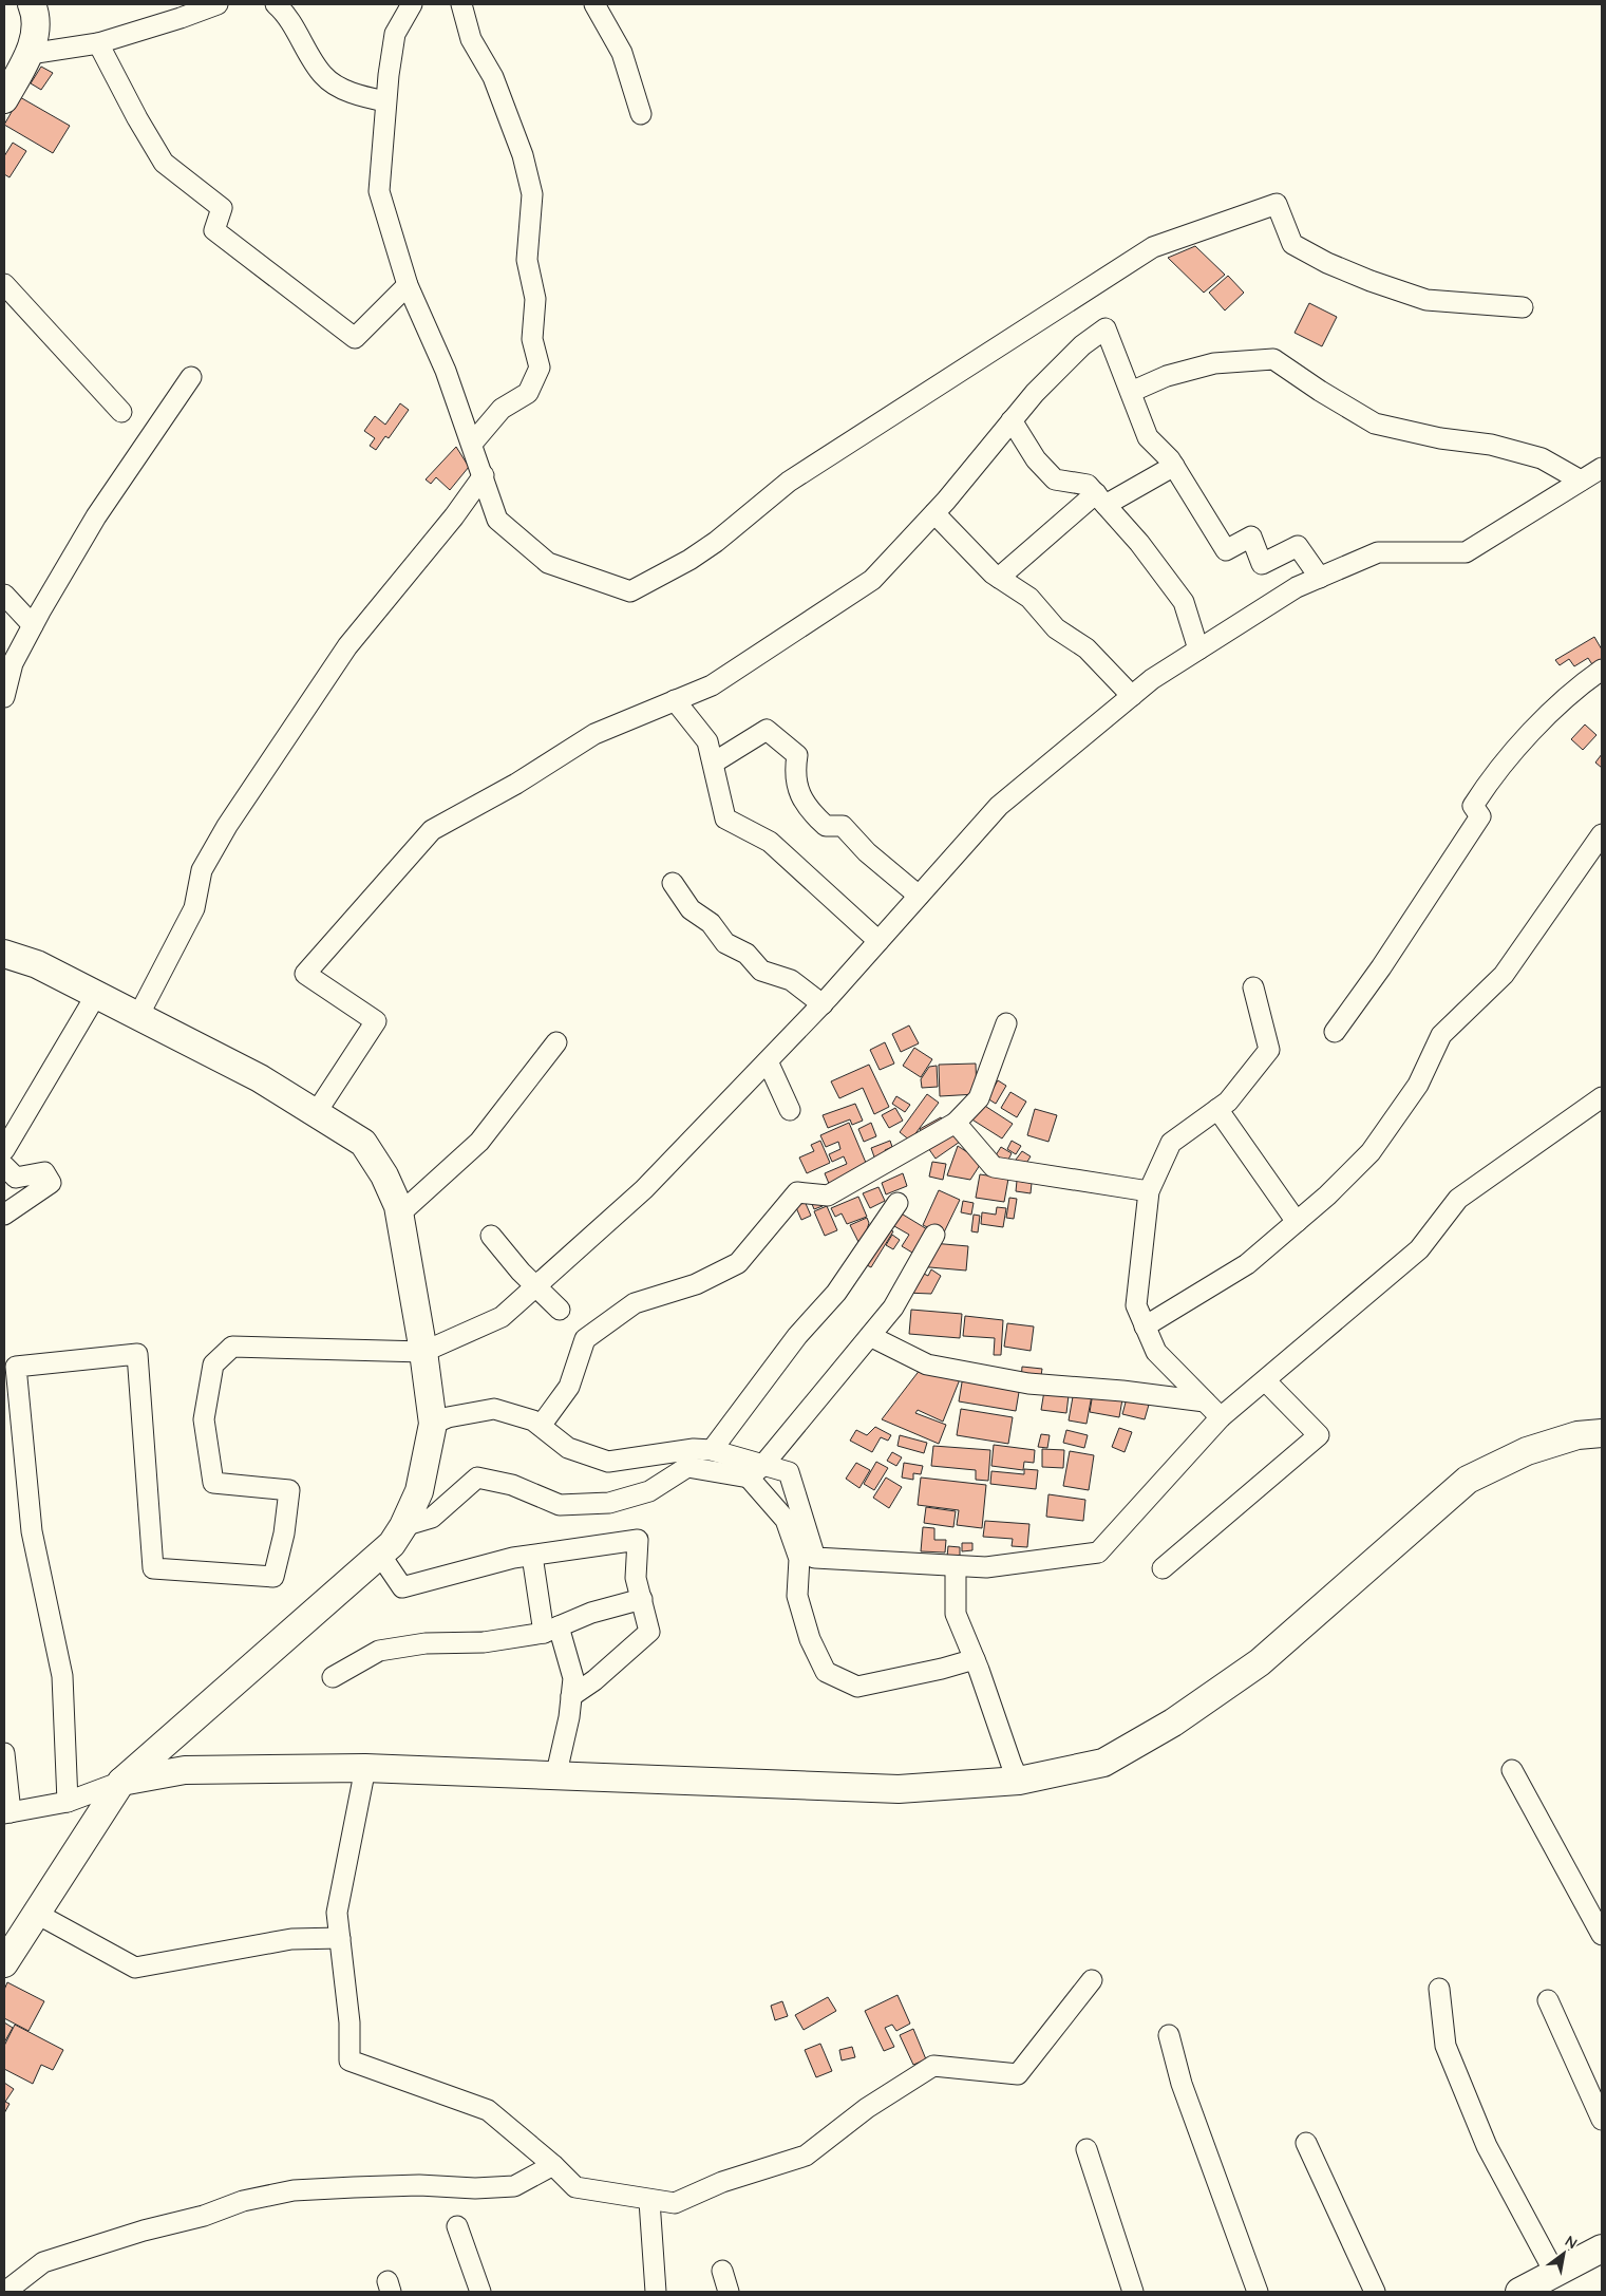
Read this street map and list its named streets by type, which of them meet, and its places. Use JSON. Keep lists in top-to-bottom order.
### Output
{
  "north": "top right"
}
